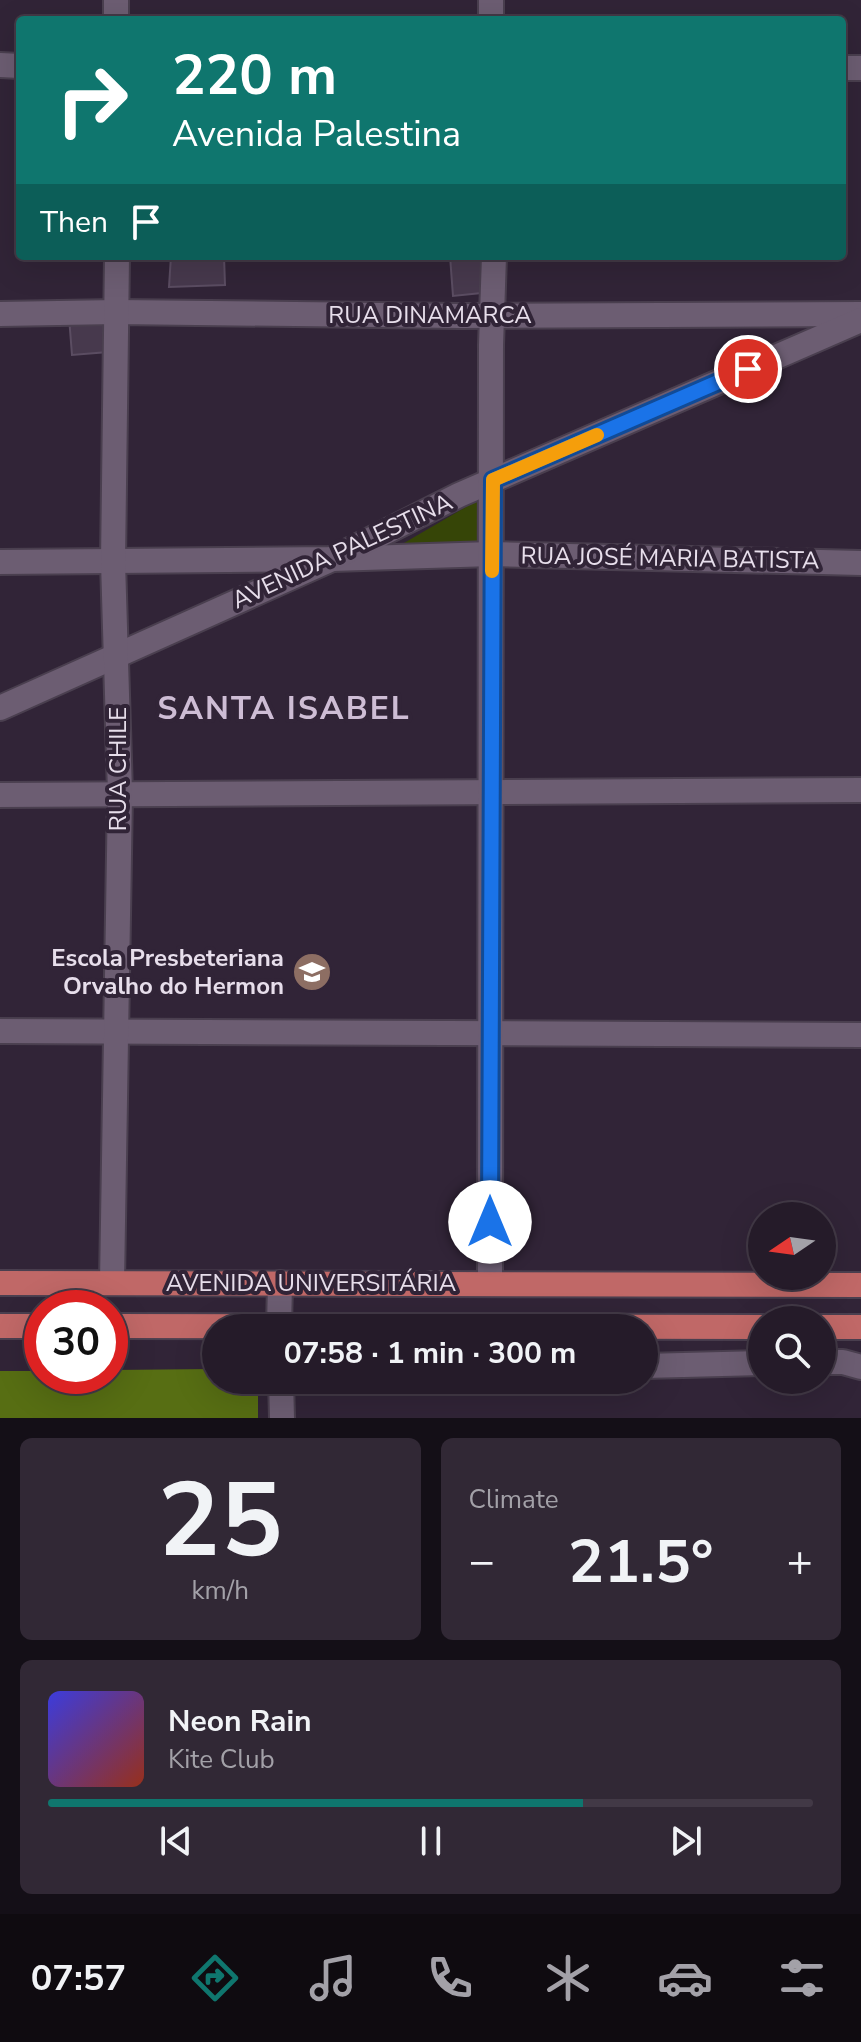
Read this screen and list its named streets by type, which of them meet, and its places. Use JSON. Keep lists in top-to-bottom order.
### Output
{
  "streets": {
    "main road": ["AVENIDA UNIVERSITÁRIA"],
    "street": [
      "RUA DINAMARCA",
      "AVENIDA PALESTINA",
      "RUA JOSÉ MARIA BATISTA",
      "RUA CHILE"
    ]
  },
  "crossings": [
    ["RUA DINAMARCA", "AVENIDA PALESTINA"],
    ["RUA DINAMARCA", "RUA CHILE"],
    ["AVENIDA PALESTINA", "RUA JOSÉ MARIA BATISTA"],
    ["AVENIDA PALESTINA", "RUA CHILE"],
    ["RUA JOSÉ MARIA BATISTA", "RUA CHILE"],
    ["RUA CHILE", "AVENIDA UNIVERSITÁRIA"]
  ],
  "districts": ["SANTA ISABEL"],
  "places": {
    "school or university": ["Escola Presbeteriana Orvalho do Hermon"]
  },
  "north": "left",
  "page": {
    "turn": ["220 m", "Avenida Palestina"],
    "then": "Then",
    "limit": "30",
    "trip": "07:58 · 1 min · 300 m",
    "tile": [
      ["25", "km/h"],
      "Climate"
    ],
    "heat": ["−", "21.5°", "+"],
    "song": ["Neon Rain", "Kite Club"],
    "tabs": "07:57"
  }
}
